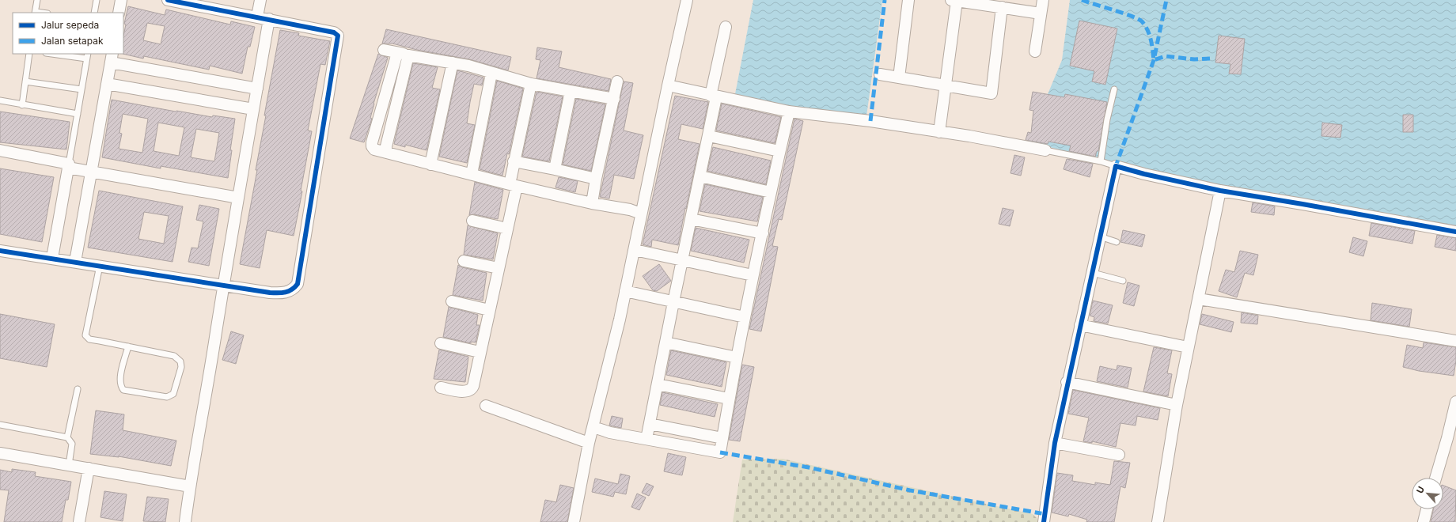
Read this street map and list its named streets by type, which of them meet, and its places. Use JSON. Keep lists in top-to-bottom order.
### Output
{
  "legend": ["Jalur sepeda", "Jalan setapak"],
  "north": "top left"
}
